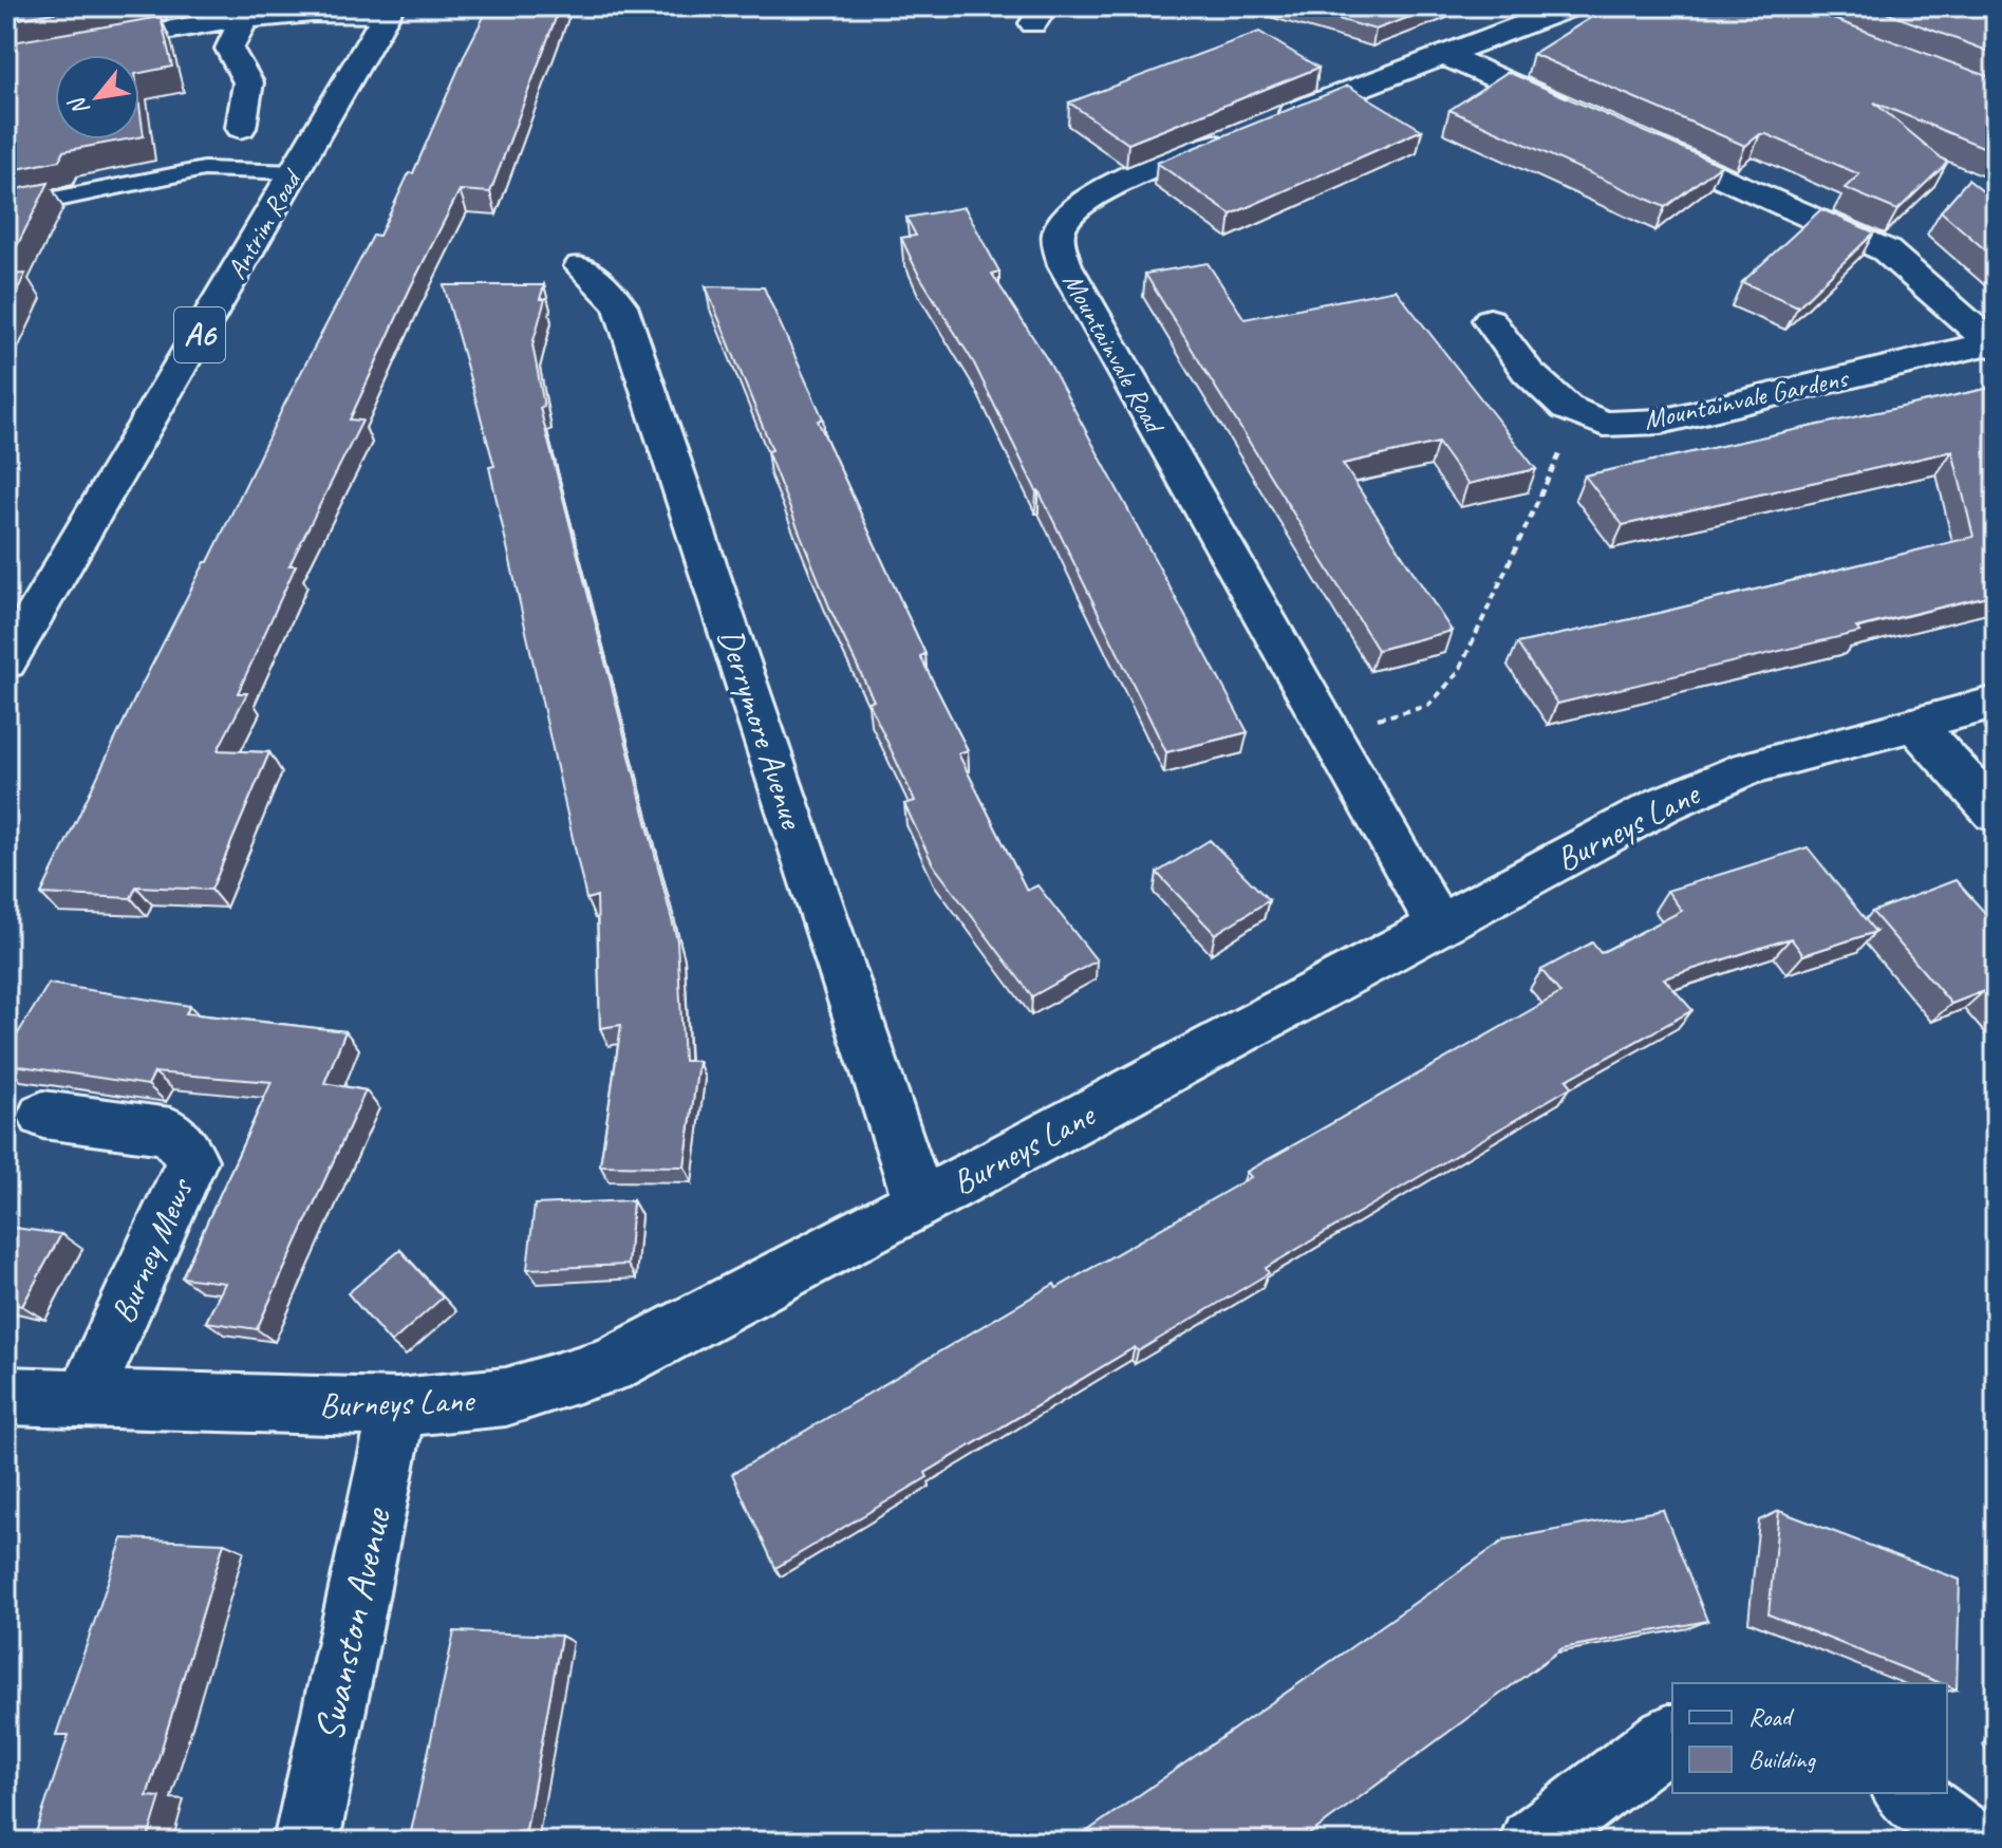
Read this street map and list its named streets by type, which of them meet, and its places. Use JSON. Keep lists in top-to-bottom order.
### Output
{
  "streets": {
    "street": [
      "Antrim Road",
      "A6",
      "Mountainvale Road",
      "Mountainvale Gardens",
      "Derrymore Avenue",
      "Burneys Lane",
      "Burney Mews",
      "Swanston Avenue"
    ]
  },
  "crossings": [
    ["Mountainvale Road", "Burneys Lane"],
    ["Derrymore Avenue", "Burneys Lane"],
    ["Burneys Lane", "Burney Mews"],
    ["Burneys Lane", "Swanston Avenue"]
  ],
  "legend": ["Road", "Building"],
  "north": "bottom left"
}
